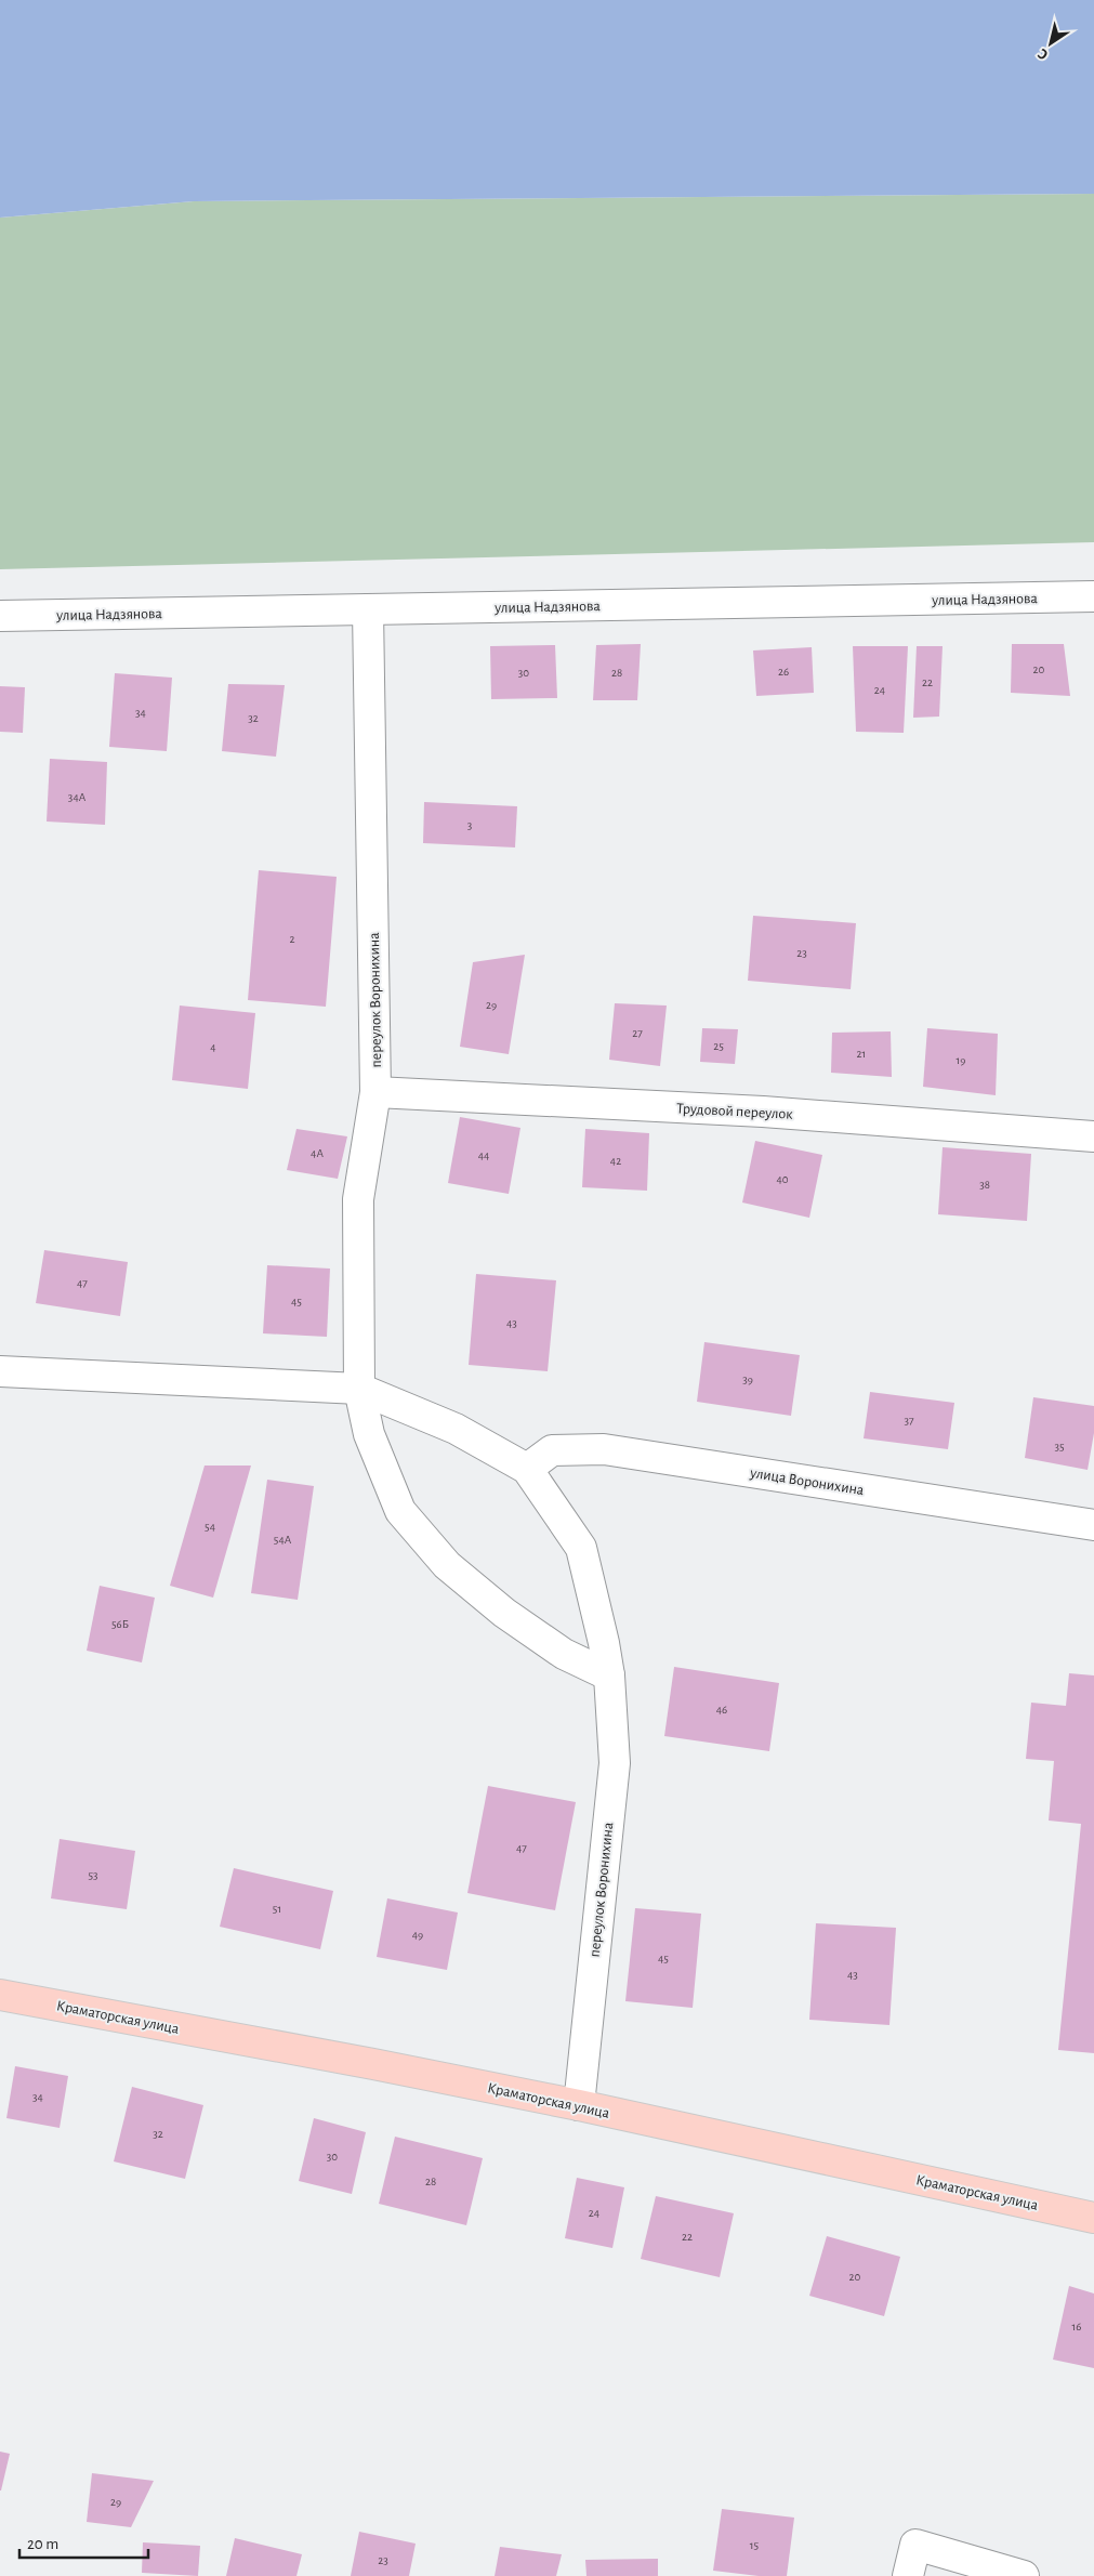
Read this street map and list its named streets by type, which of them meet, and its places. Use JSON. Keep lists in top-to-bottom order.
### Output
{
  "streets": {
    "main road": ["Краматорская улица"],
    "street": [
      "улица Надзянова",
      "переулок Воронихина",
      "Трудовой переулок",
      "улица Воронихина"
    ]
  },
  "crossings": [
    ["улица Надзянова", "переулок Воронихина"],
    ["переулок Воронихина", "Трудовой переулок"],
    ["переулок Воронихина", "улица Воронихина"],
    ["переулок Воронихина", "Краматорская улица"]
  ],
  "house_numbers": [
    "20",
    "26",
    "30",
    "28",
    "22",
    "24",
    "34",
    "32",
    "34А",
    "3",
    "2",
    "23",
    "29",
    "27",
    "25",
    "4",
    "21",
    "19",
    "4А",
    "44",
    "42",
    "40",
    "38",
    "47",
    "45",
    "43",
    "39",
    "37",
    "35",
    "54",
    "54А",
    "56Б",
    "46",
    "47",
    "53",
    "51",
    "49",
    "45",
    "43",
    "34",
    "32",
    "30",
    "28",
    "24",
    "22",
    "20",
    "16",
    "29",
    "15",
    "23"
  ],
  "scale_bar": "20 m",
  "north": "bottom left"
}
